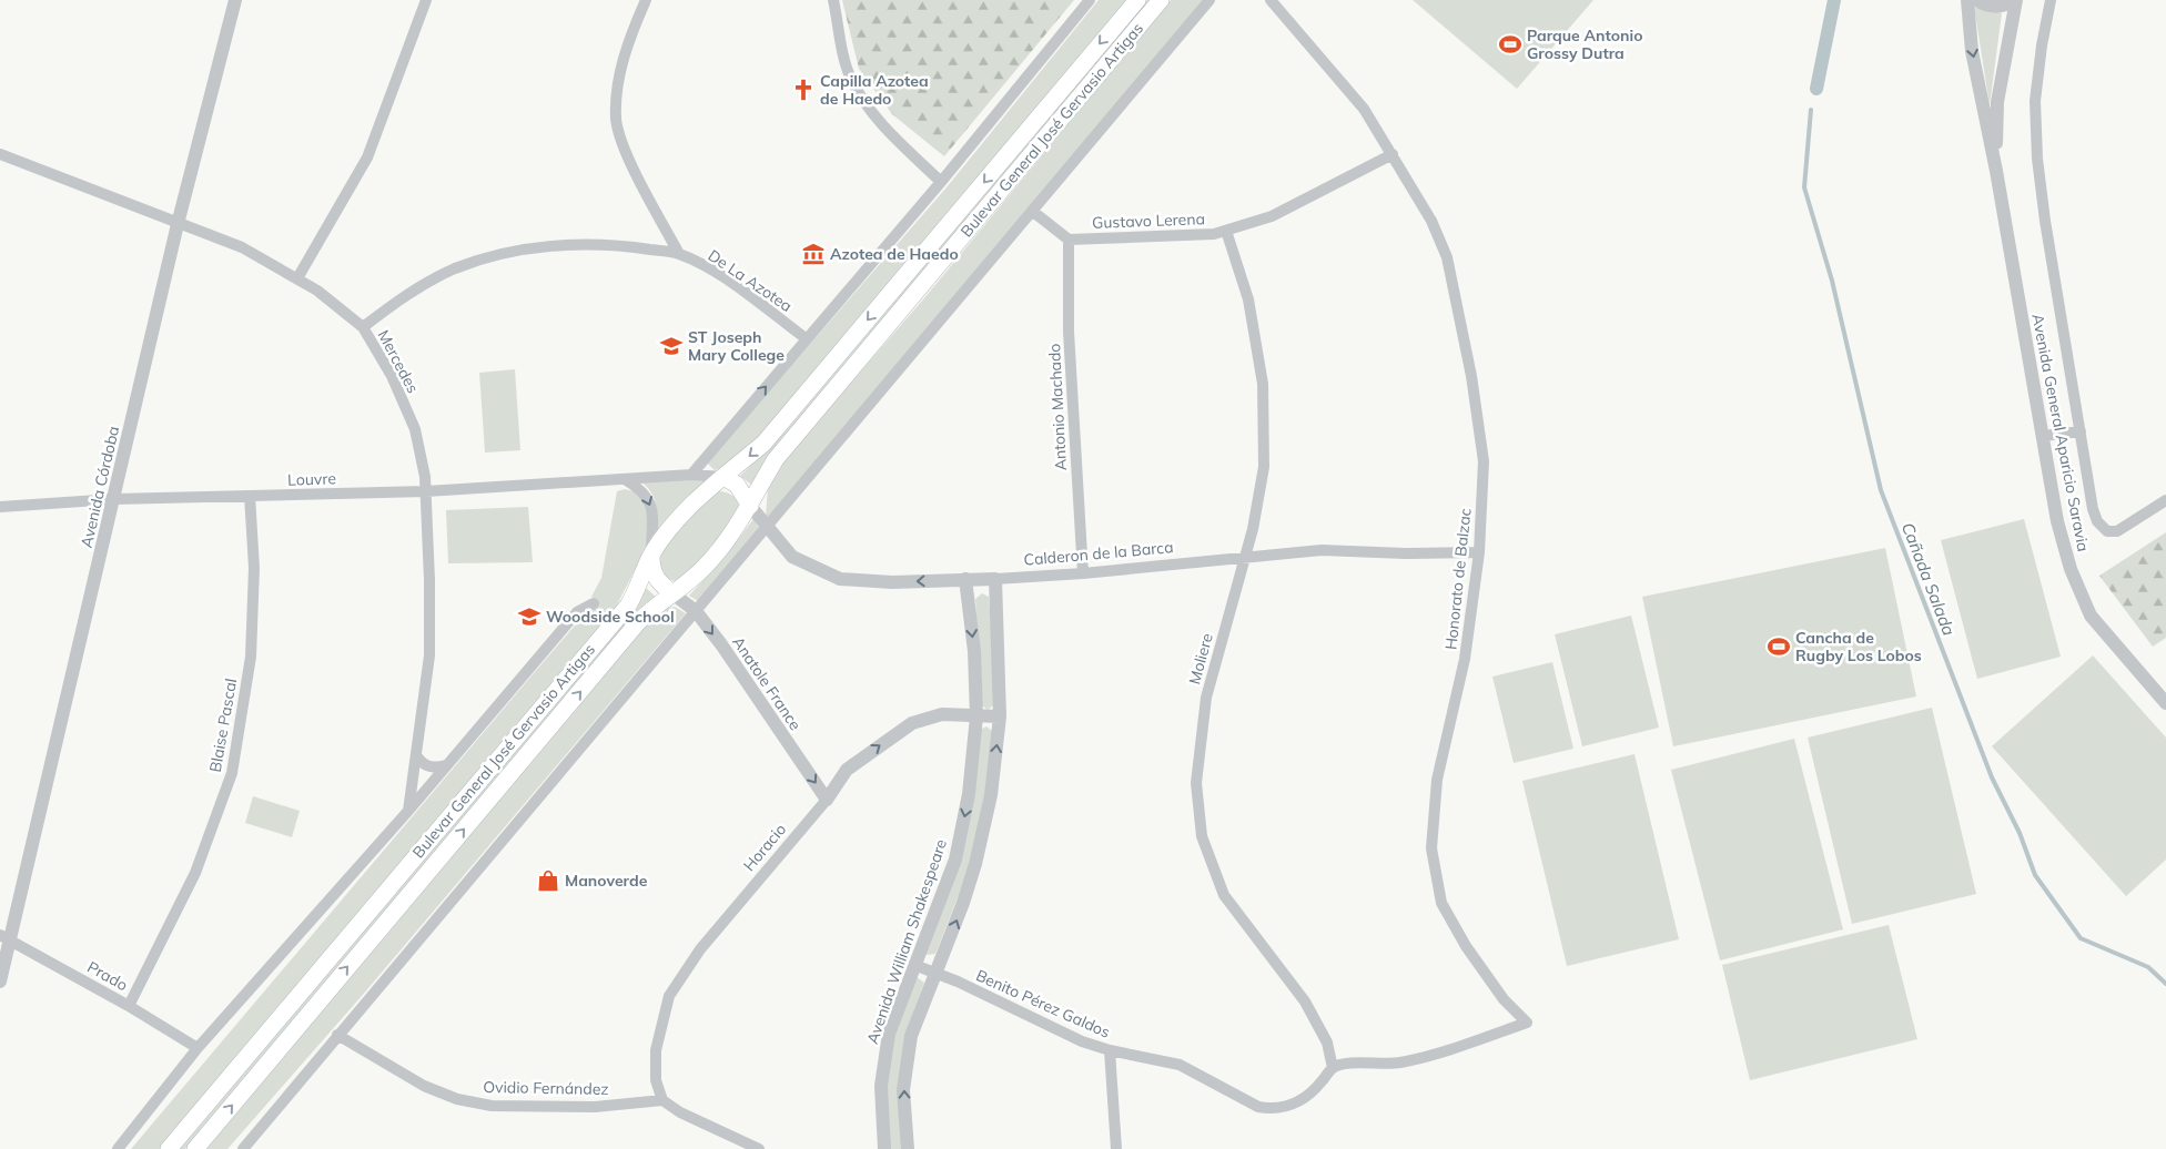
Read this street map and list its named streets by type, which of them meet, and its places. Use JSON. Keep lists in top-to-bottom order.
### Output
{
  "streets": {
    "main road": ["Bulevar General José Gervasio Artigas"],
    "street": [
      "Gustavo Lerena",
      "De La Azotea",
      "Mercedes",
      "Antonio Machado",
      "Avenida General Aparicio Saravia",
      "Louvre",
      "Avenida Córdoba",
      "Calderon de la Barca",
      "Honorato de Balzac",
      "Moliere",
      "Anatole France",
      "Blaise Pascal",
      "Horacio",
      "Avenida William Shakespeare",
      "Prado",
      "Benito Pérez Galdos",
      "Ovidio Fernández"
    ]
  },
  "crossings": [
    ["Bulevar General José Gervasio Artigas", "Louvre"],
    ["Bulevar General José Gervasio Artigas", "Calderon de la Barca"],
    ["Bulevar General José Gervasio Artigas", "Anatole France"],
    ["Gustavo Lerena", "Antonio Machado"],
    ["Gustavo Lerena", "Honorato de Balzac"],
    ["Gustavo Lerena", "Moliere"],
    ["De La Azotea", "Mercedes"],
    ["Mercedes", "Louvre"],
    ["Mercedes", "Avenida Córdoba"],
    ["Antonio Machado", "Calderon de la Barca"],
    ["Louvre", "Avenida Córdoba"],
    ["Louvre", "Blaise Pascal"],
    ["Avenida Córdoba", "Prado"],
    ["Calderon de la Barca", "Honorato de Balzac"],
    ["Calderon de la Barca", "Moliere"],
    ["Calderon de la Barca", "Avenida William Shakespeare"],
    ["Honorato de Balzac", "Moliere"],
    ["Honorato de Balzac", "Benito Pérez Galdos"],
    ["Moliere", "Benito Pérez Galdos"],
    ["Anatole France", "Horacio"],
    ["Blaise Pascal", "Prado"],
    ["Horacio", "Avenida William Shakespeare"],
    ["Horacio", "Ovidio Fernández"],
    ["Avenida William Shakespeare", "Benito Pérez Galdos"]
  ],
  "one_way": ["Anatole France"],
  "water": ["Cañada Salada"],
  "places": {
    "sports": ["Parque Antonio Grossy Dutra", "Cancha de Rugby Los Lobos"],
    "church": ["Capilla Azotea de Haedo"],
    "museum": ["Azotea de Haedo"],
    "school or university": ["ST Joseph Mary College", "Woodside School"],
    "shop": ["Manoverde"]
  }
}
